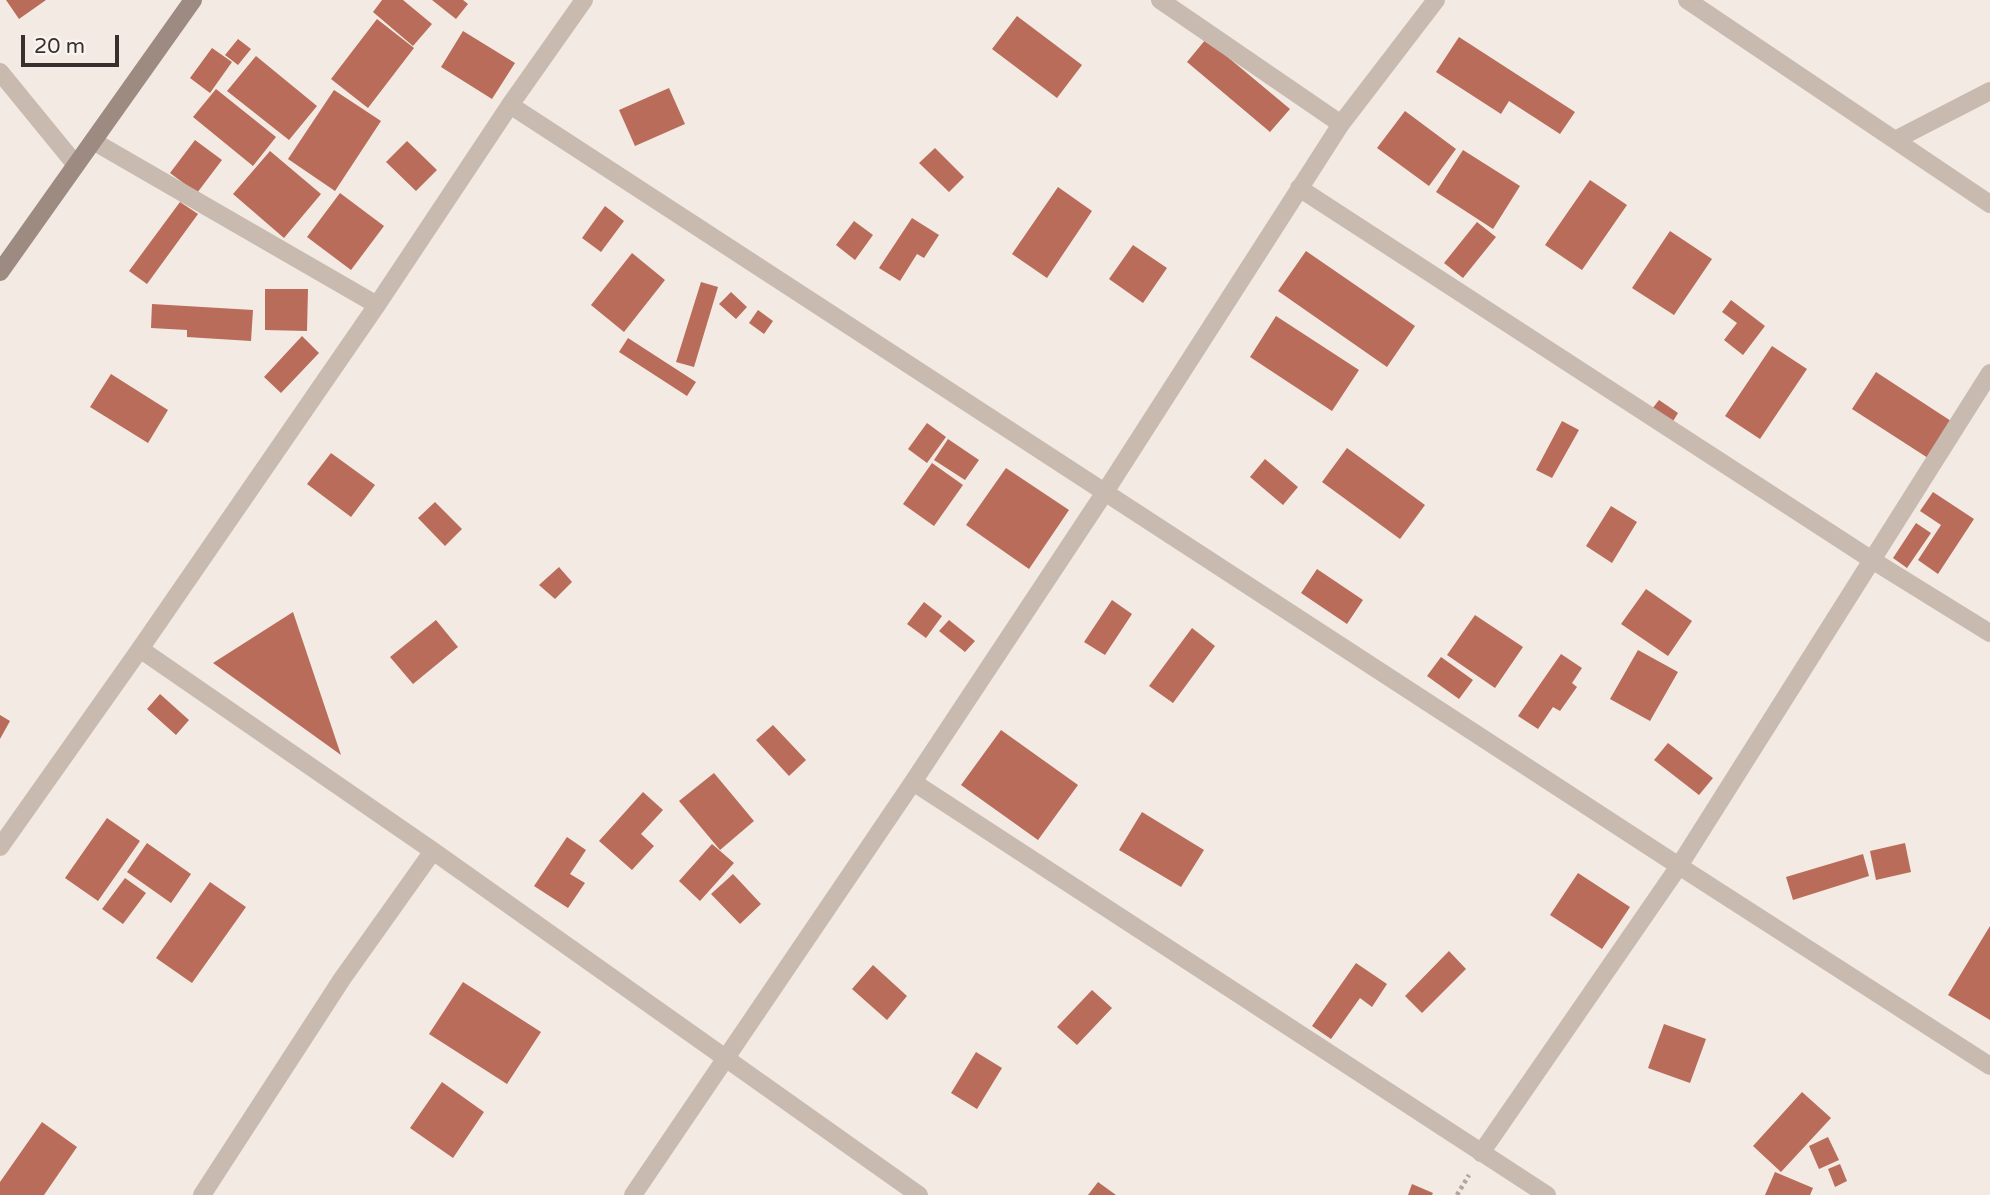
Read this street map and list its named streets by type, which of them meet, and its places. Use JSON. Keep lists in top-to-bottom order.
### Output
{
  "scale_bar": "20 m"
}
